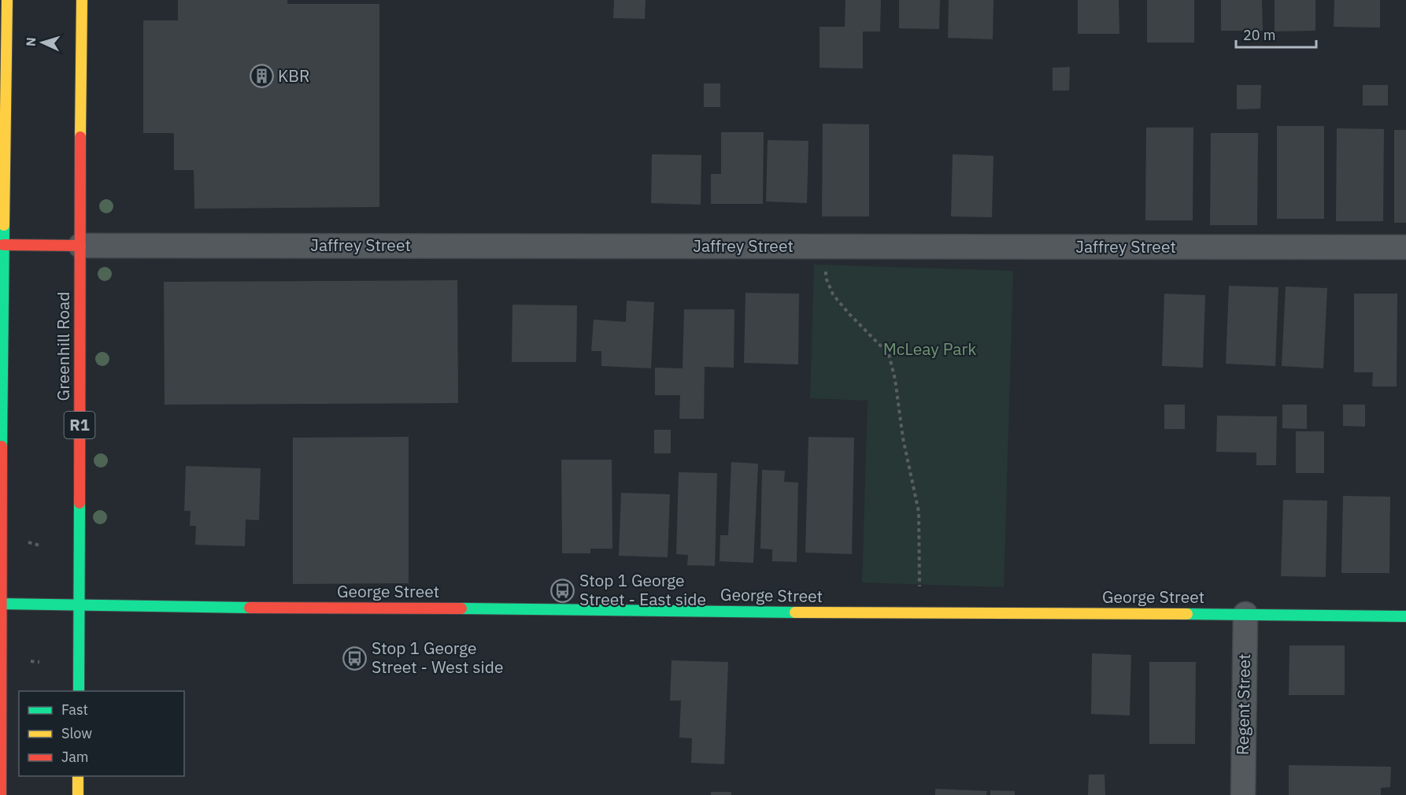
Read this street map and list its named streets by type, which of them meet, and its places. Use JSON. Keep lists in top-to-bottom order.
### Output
{
  "streets": {
    "main road": ["Greenhill Road", "R1", "George Street"],
    "street": ["Jaffrey Street", "Regent Street"]
  },
  "crossings": [
    ["Jaffrey Street", "Greenhill Road"],
    ["Greenhill Road", "George Street"],
    ["George Street", "Regent Street"]
  ],
  "parks": ["McLeay Park"],
  "places": {
    "building": ["KBR"],
    "bus stop": ["Stop 1 George Street - East side", "Stop 1 George Street - West side"]
  },
  "legend": ["Fast", "Slow", "Jam"],
  "scale_bar": "20 m",
  "north": "left"
}
